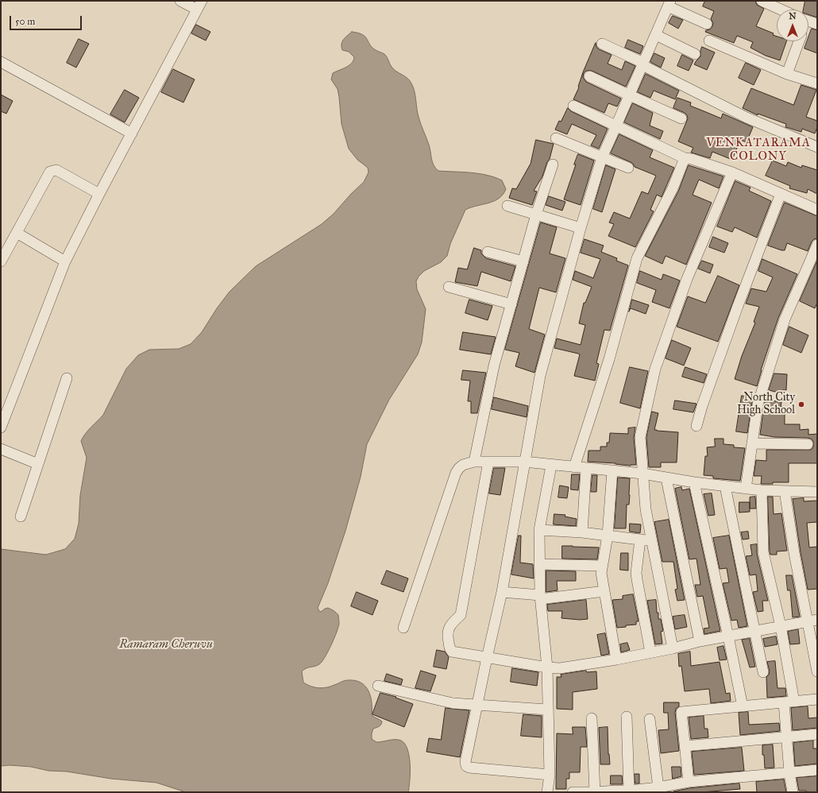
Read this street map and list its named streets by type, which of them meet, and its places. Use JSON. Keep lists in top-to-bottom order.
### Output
{
  "districts": ["VENKATARAMA COLONY"],
  "water": ["Ramaram Cheruvu"],
  "places": ["North City High School"],
  "scale_bar": "50 m",
  "north": "top"
}
